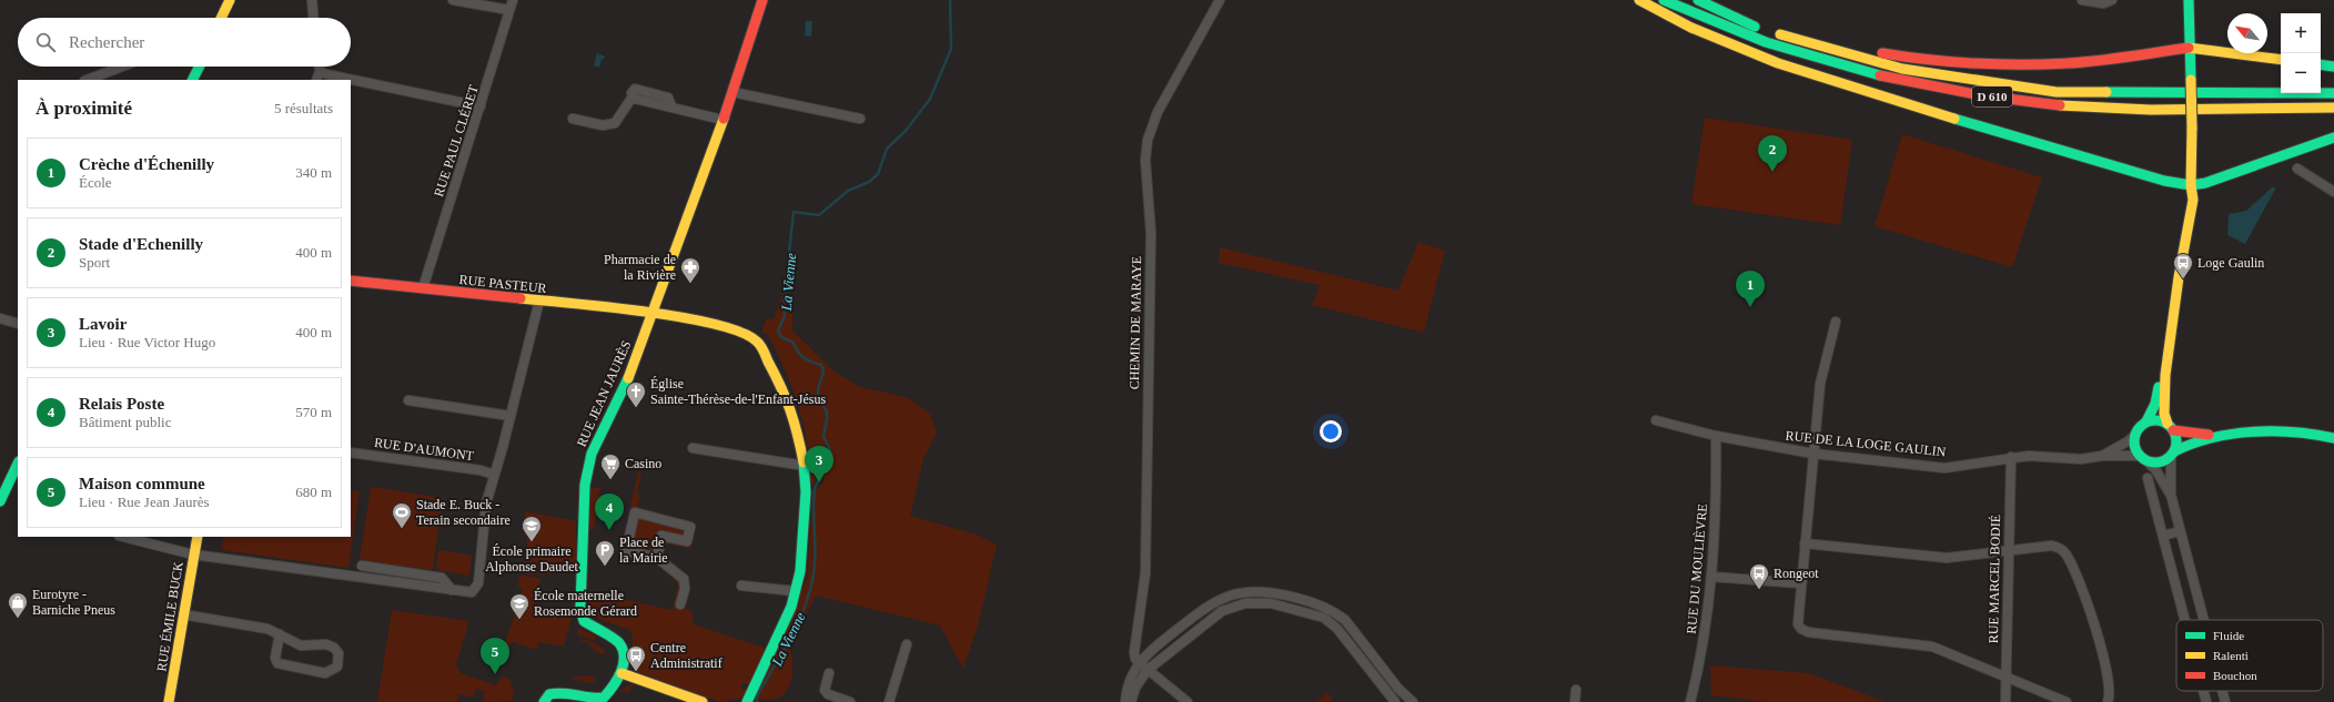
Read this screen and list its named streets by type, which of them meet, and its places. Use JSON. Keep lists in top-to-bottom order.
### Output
{
  "streets": {
    "main road": [
      "D 610",
      "RUE PASTEUR",
      "RUE JEAN JAURÈS",
      "RUE ÉMILE BUCK"
    ],
    "street": [
      "RUE PAUL CLÉRET",
      "CHEMIN DE MARAYE",
      "RUE DE LA LOGE GAULIN",
      "RUE D'AUMONT",
      "RUE DU MOULIÈVRE",
      "RUE MARCEL BODIÉ"
    ]
  },
  "crossings": [
    ["RUE PAUL CLÉRET", "RUE PASTEUR"],
    ["RUE PASTEUR", "RUE JEAN JAURÈS"],
    ["RUE DE LA LOGE GAULIN", "RUE DU MOULIÈVRE"],
    ["RUE DE LA LOGE GAULIN", "RUE MARCEL BODIÉ"]
  ],
  "water": ["La Vienne"],
  "places": {
    "bus stop": ["Loge Gaulin", "Rongeot", "Centre Administratif"],
    "pharmacy": ["Pharmacie de la Rivière"],
    "church": ["Église Sainte-Thérèse-de-l'Enfant-Jésus"],
    "supermarket": ["Casino"],
    "sports": ["Stade E. Buck - Terain secondaire"],
    "school or university": ["École primaire Alphonse Daudet", "École maternelle Rosemonde Gérard"],
    "parking": ["Place de la Mairie"],
    "shop": ["Eurotyre - Barniche Pneus"]
  },
  "legend": ["Fluide", "Ralenti", "Bouchon"],
  "north": "top left",
  "page": {
    "map_buttons": ["+", "−"],
    "search": "Rechercher",
    "heading": ["À proximité", "5 résultats"],
    "pins": [
      "2",
      "1",
      "3",
      "4",
      "5"
    ],
    "list": [
      {
        "mark": "1",
        "name": "Crèche d'Échenilly",
        "note": "École",
        "value": "340 m"
      },
      {
        "mark": "2",
        "name": "Stade d'Echenilly",
        "note": "Sport",
        "value": "400 m"
      },
      {
        "mark": "3",
        "name": "Lavoir",
        "note": "Lieu · Rue Victor Hugo",
        "value": "400 m"
      },
      {
        "mark": "4",
        "name": "Relais Poste",
        "note": "Bâtiment public",
        "value": "570 m"
      },
      {
        "mark": "5",
        "name": "Maison commune",
        "note": "Lieu · Rue Jean Jaurès",
        "value": "680 m"
      }
    ]
  }
}
